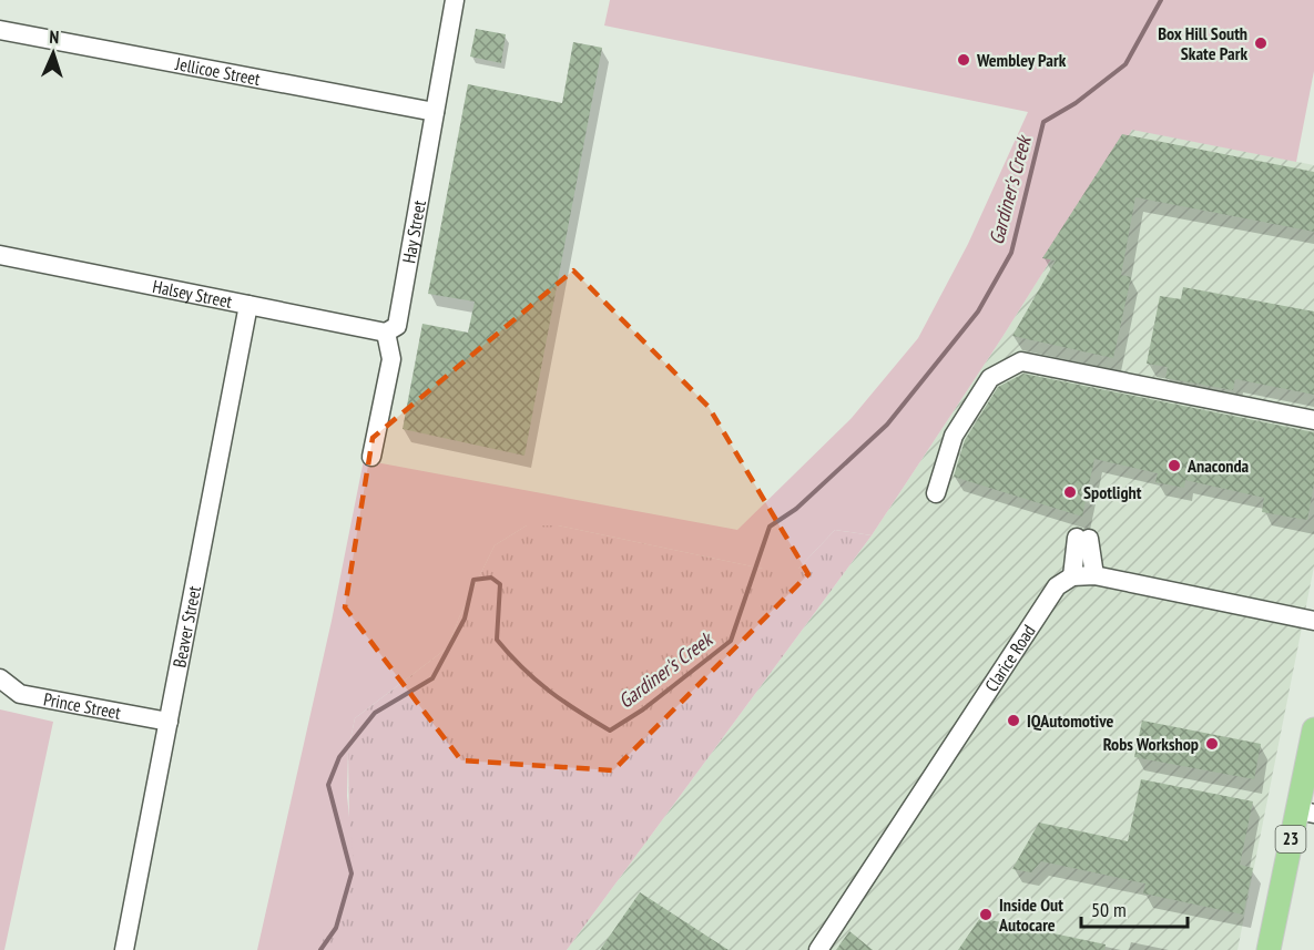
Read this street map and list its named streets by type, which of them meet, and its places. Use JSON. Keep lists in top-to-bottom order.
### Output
{
  "streets": {
    "main road": ["23"],
    "street": [
      "Jellicoe Street",
      "Hay Street",
      "Halsey Street",
      "Beaver Street",
      "Clarice Road",
      "Prince Street"
    ]
  },
  "crossings": [
    ["Jellicoe Street", "Hay Street"],
    ["Hay Street", "Halsey Street"],
    ["Halsey Street", "Beaver Street"],
    ["Beaver Street", "Prince Street"]
  ],
  "water": ["Gardiner's Creek"],
  "places": [
    "Box Hill South Skate Park",
    "Wembley Park",
    "Anaconda",
    "Spotlight",
    "IQAutomotive",
    "Robs Workshop",
    "Inside Out Autocare"
  ],
  "scale_bar": "50 m",
  "north": "top"
}
